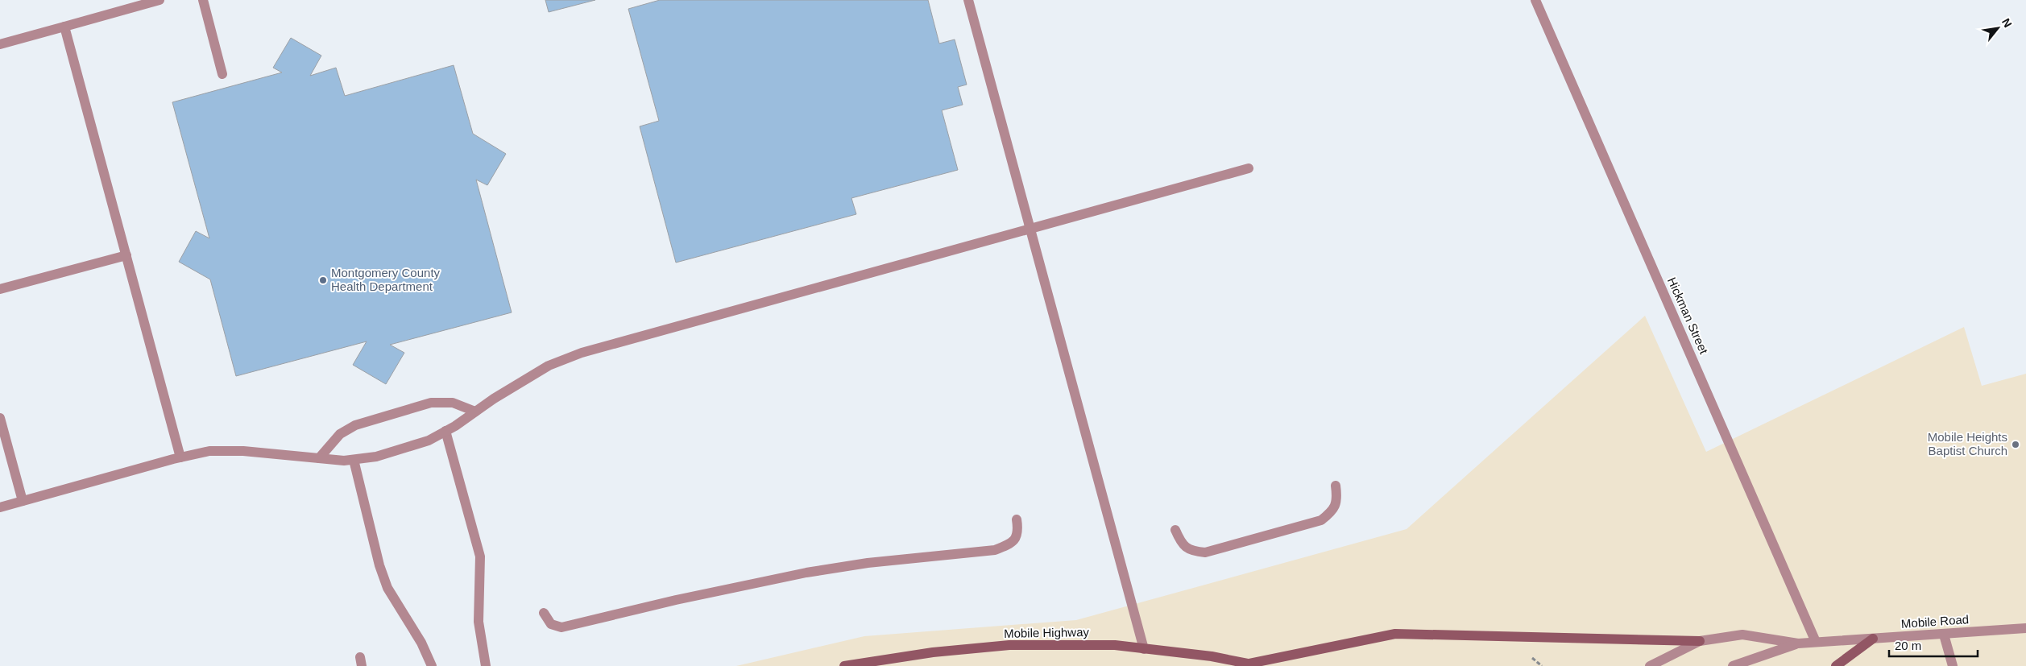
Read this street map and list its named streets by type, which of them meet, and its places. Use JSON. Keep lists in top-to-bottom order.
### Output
{
  "streets": {
    "main road": ["Mobile Highway"],
    "street": ["Hickman Street", "Mobile Road"]
  },
  "crossings": [
    ["Hickman Street", "Mobile Road"]
  ],
  "places": ["Montgomery County Health Department", "Mobile Heights Baptist Church"],
  "scale_bar": "20 m",
  "north": "top right"
}
